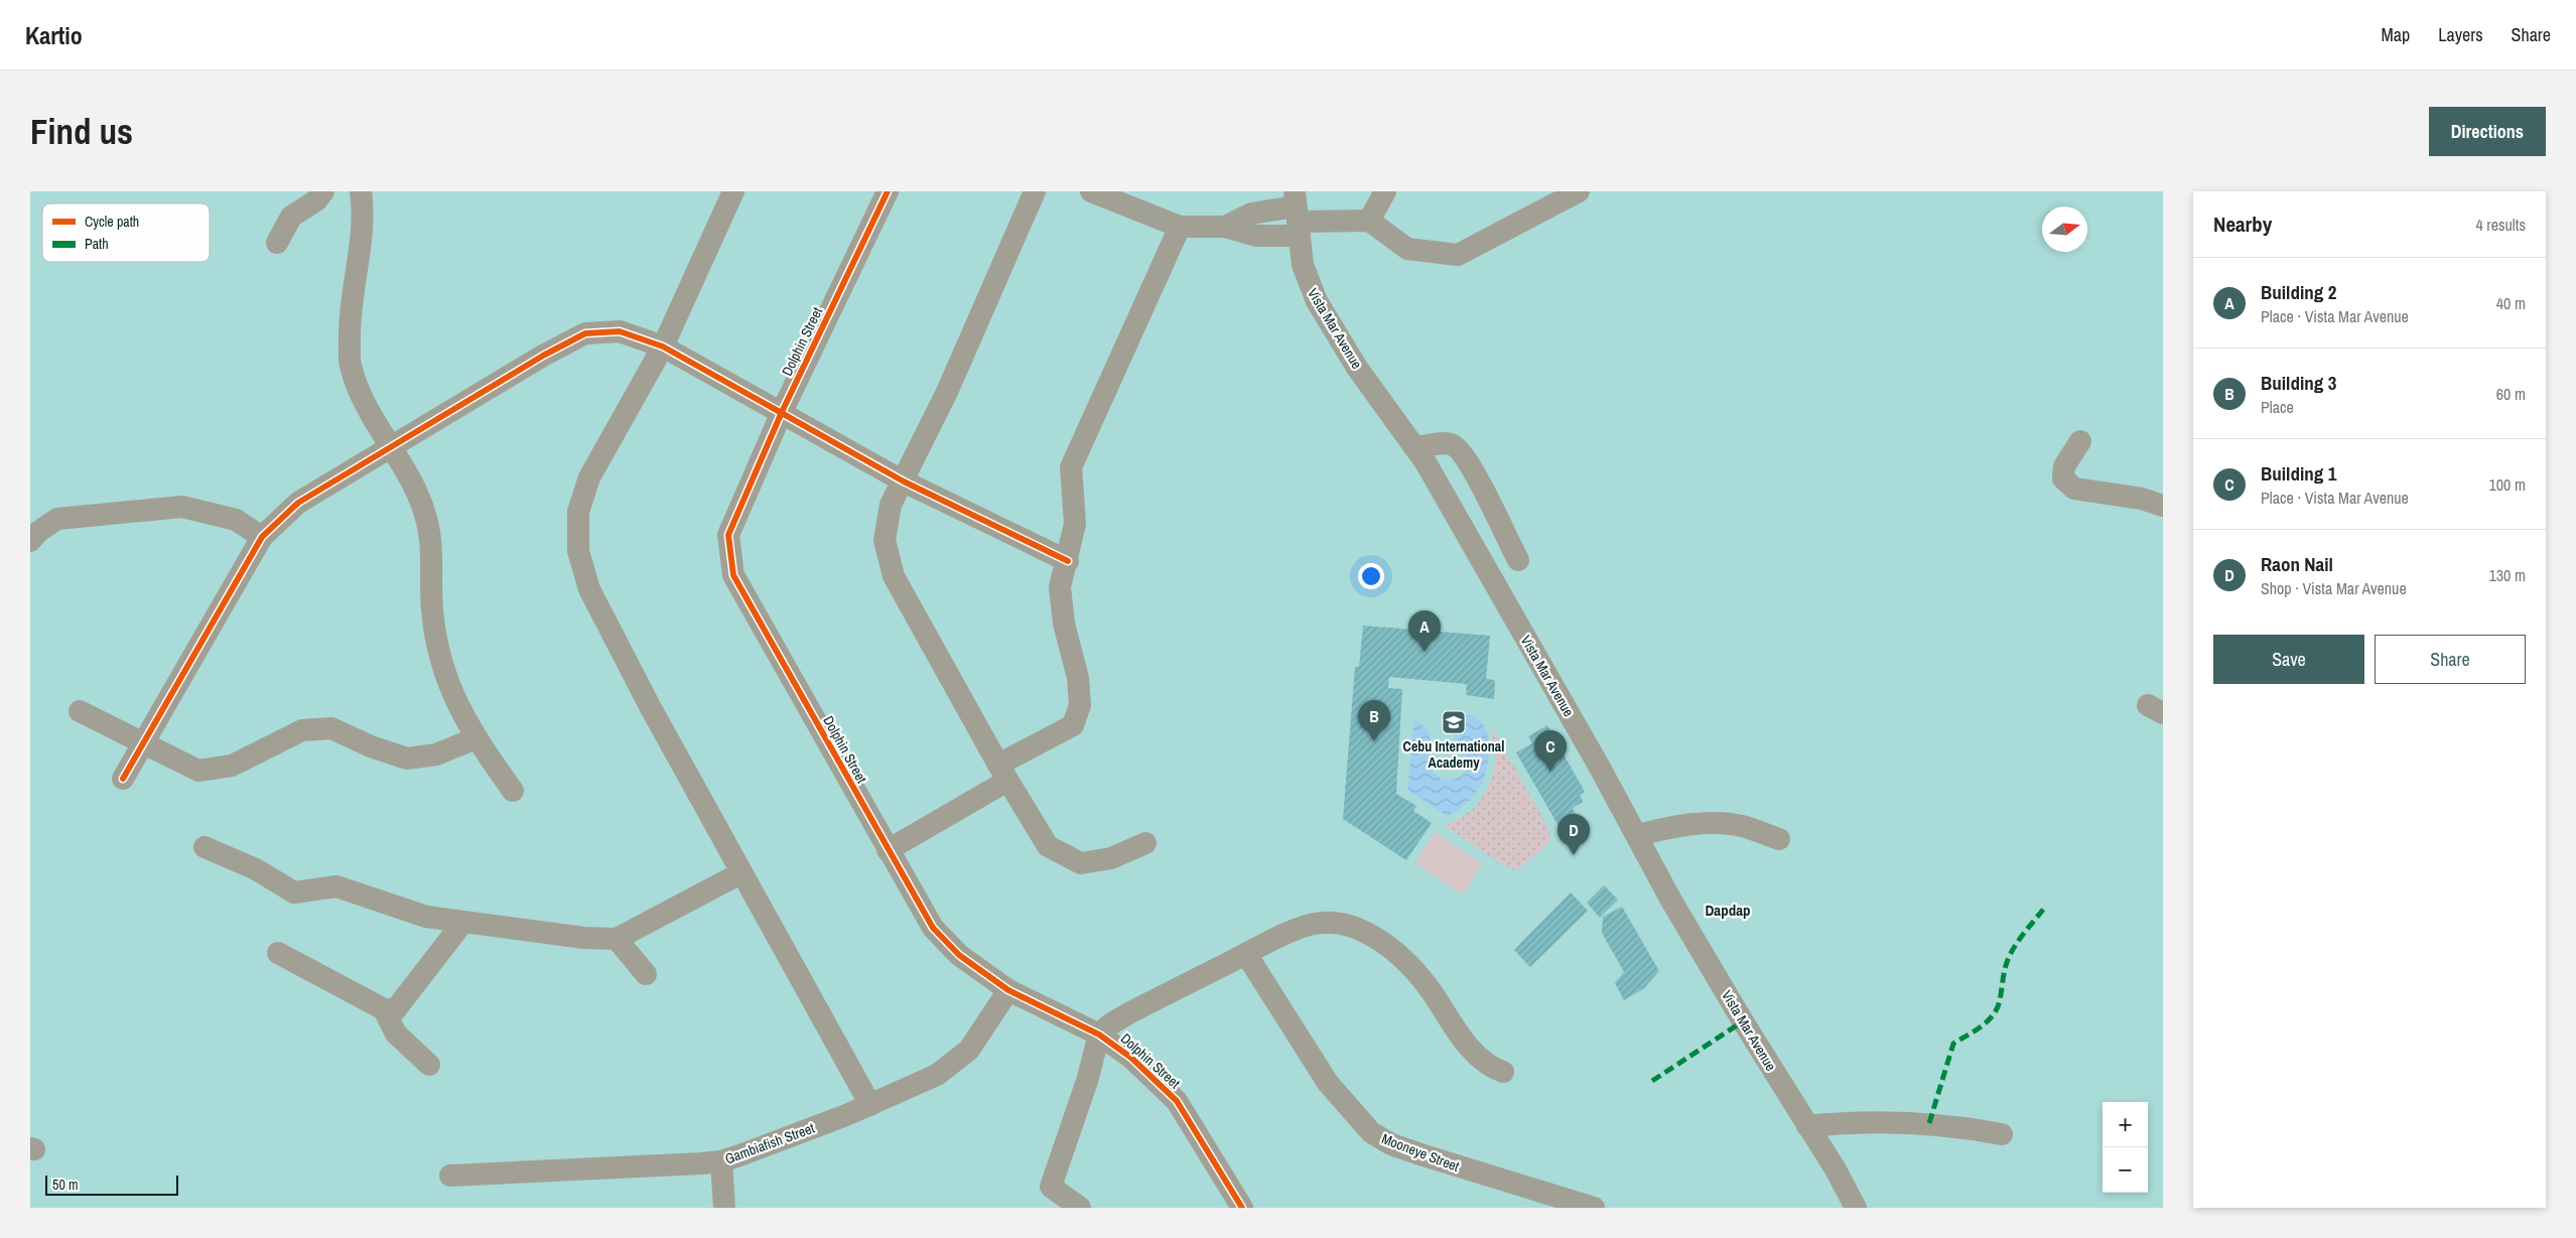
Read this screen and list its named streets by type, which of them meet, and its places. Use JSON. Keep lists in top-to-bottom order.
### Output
{
  "streets": {
    "street": [
      "Vista Mar Avenue",
      "Dolphin Street",
      "Gambiafish Street",
      "Mooneye Street"
    ]
  },
  "crossings": [
    ["Dolphin Street", "Gambiafish Street"]
  ],
  "districts": ["Dapdap"],
  "places": {
    "school or university": ["Cebu International Academy"]
  },
  "legend": ["Cycle path", "Path"],
  "scale_bar": "50 m",
  "north": "right",
  "page": {
    "header": "Kartio",
    "nav": ["Map", "Layers", "Share"],
    "buttons": [
      "Directions",
      ["Save", "Share"]
    ],
    "title": "Find us",
    "heading": ["Nearby", "4 results"],
    "list": [
      {
        "mark": "A",
        "name": "Building 2",
        "note": "Place · Vista Mar Avenue",
        "value": "40 m"
      },
      {
        "mark": "B",
        "name": "Building 3",
        "note": "Place",
        "value": "60 m"
      },
      {
        "mark": "C",
        "name": "Building 1",
        "note": "Place · Vista Mar Avenue",
        "value": "100 m"
      },
      {
        "mark": "D",
        "name": "Raon Nail",
        "note": "Shop · Vista Mar Avenue",
        "value": "130 m"
      }
    ],
    "pins": [
      "A",
      "B",
      "C",
      "D"
    ],
    "map_buttons": ["+", "−"],
    "scale": "50 m"
  }
}
